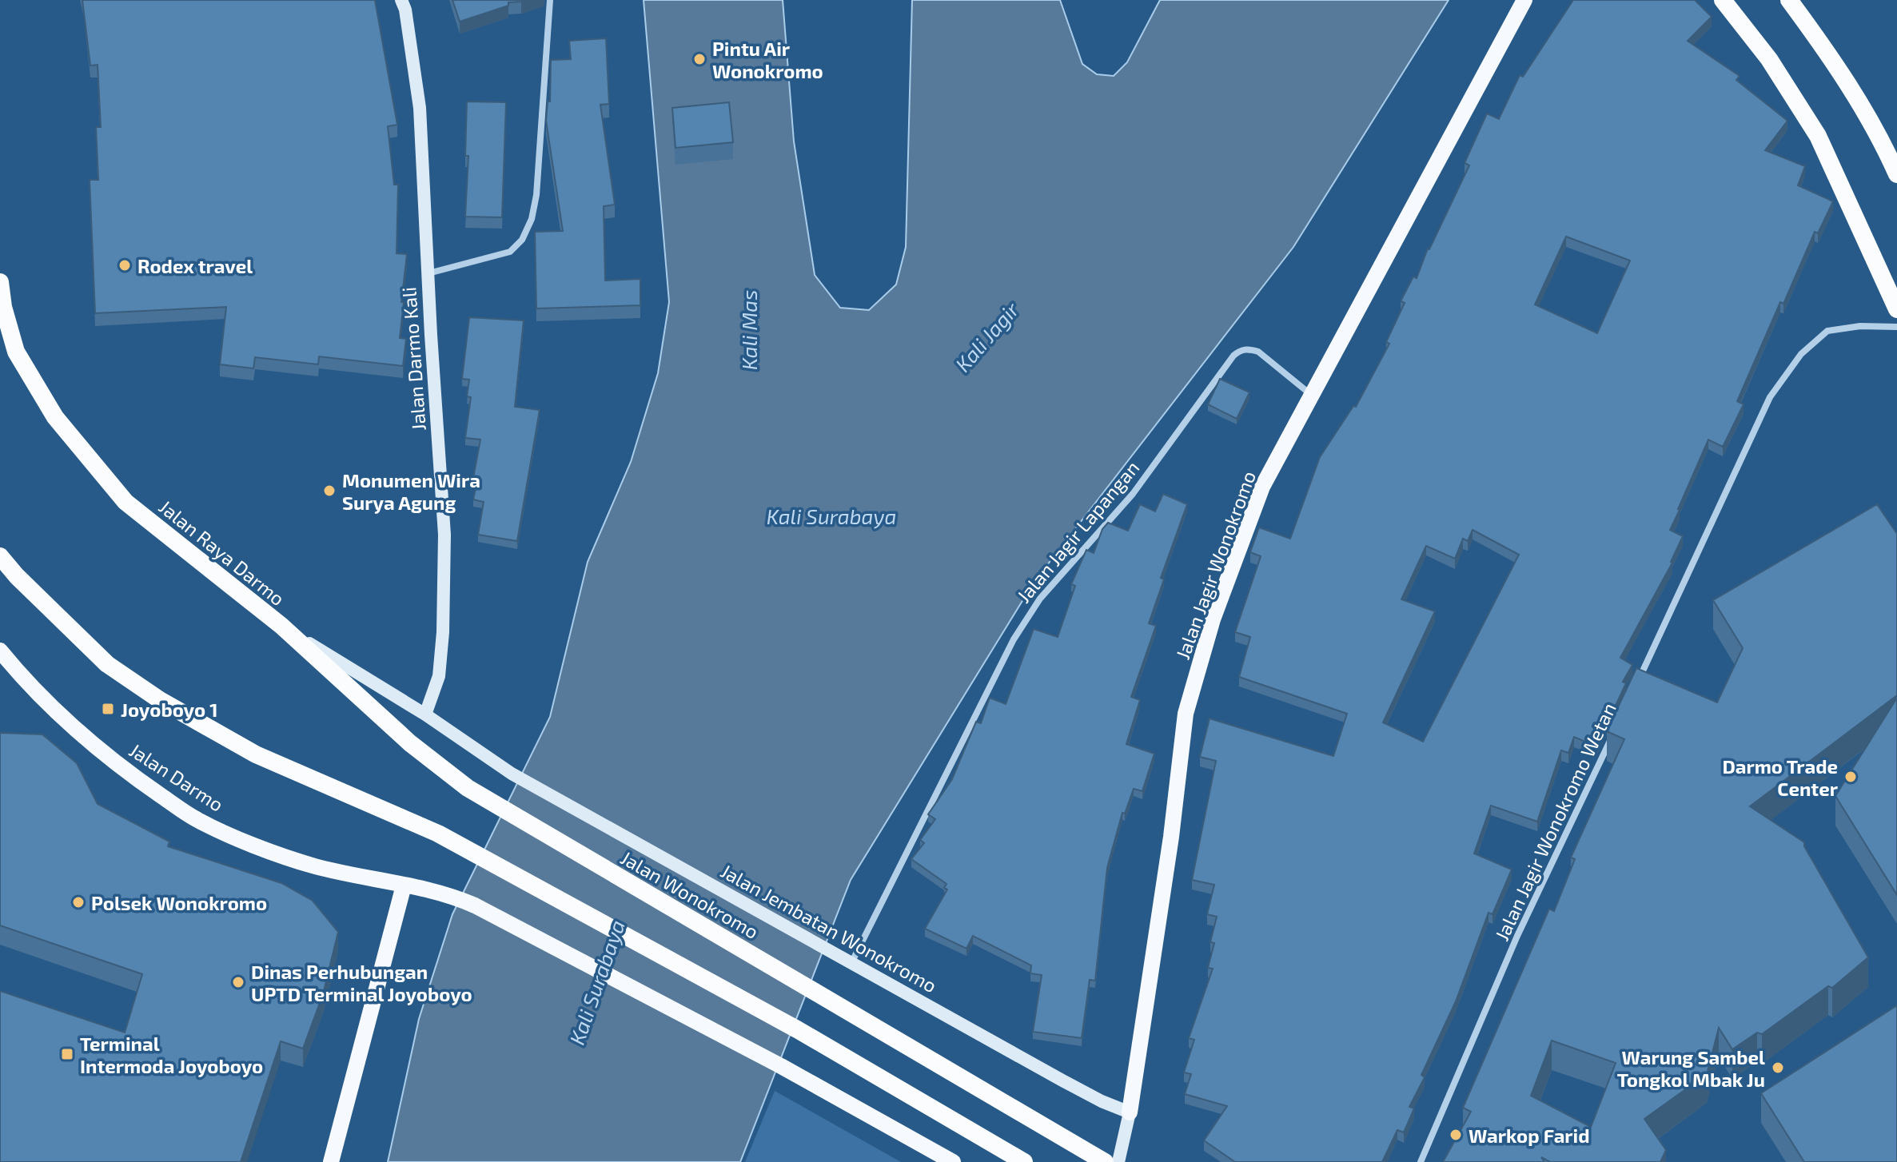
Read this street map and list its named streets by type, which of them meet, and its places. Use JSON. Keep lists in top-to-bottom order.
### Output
{
  "streets": {
    "highway": ["Jalan Raya Darmo", "Jalan Wonokromo"],
    "main road": [
      "Jalan Darmo Kali",
      "Jalan Jagir Wonokromo",
      "Jalan Darmo",
      "Jalan Jembatan Wonokromo"
    ],
    "street": ["Jalan Jagir Lapangan", "Jalan Jagir Wonokromo Wetan"]
  },
  "crossings": [
    ["Jalan Darmo Kali", "Jalan Raya Darmo"],
    ["Jalan Jagir Lapangan", "Jalan Jagir Wonokromo"],
    ["Jalan Jagir Lapangan", "Jalan Jembatan Wonokromo"],
    ["Jalan Raya Darmo", "Jalan Wonokromo"],
    ["Jalan Raya Darmo", "Jalan Jembatan Wonokromo"],
    ["Jalan Jagir Wonokromo", "Jalan Jembatan Wonokromo"]
  ],
  "water": ["Kali Mas", "Kali Jagir", "Kali Surabaya"],
  "places": {
    "other": [
      "Pintu Air Wonokromo",
      "Rodex travel",
      "Monumen Wira Surya Agung",
      "Darmo Trade Center",
      "Polsek Wonokromo",
      "Dinas Perhubungan UPTD Terminal Joyoboyo",
      "Warung Sambel Tongkol Mbak Ju",
      "Warkop Farid"
    ],
    "transit": ["Joyoboyo 1", "Terminal Intermoda Joyoboyo"]
  }
}
